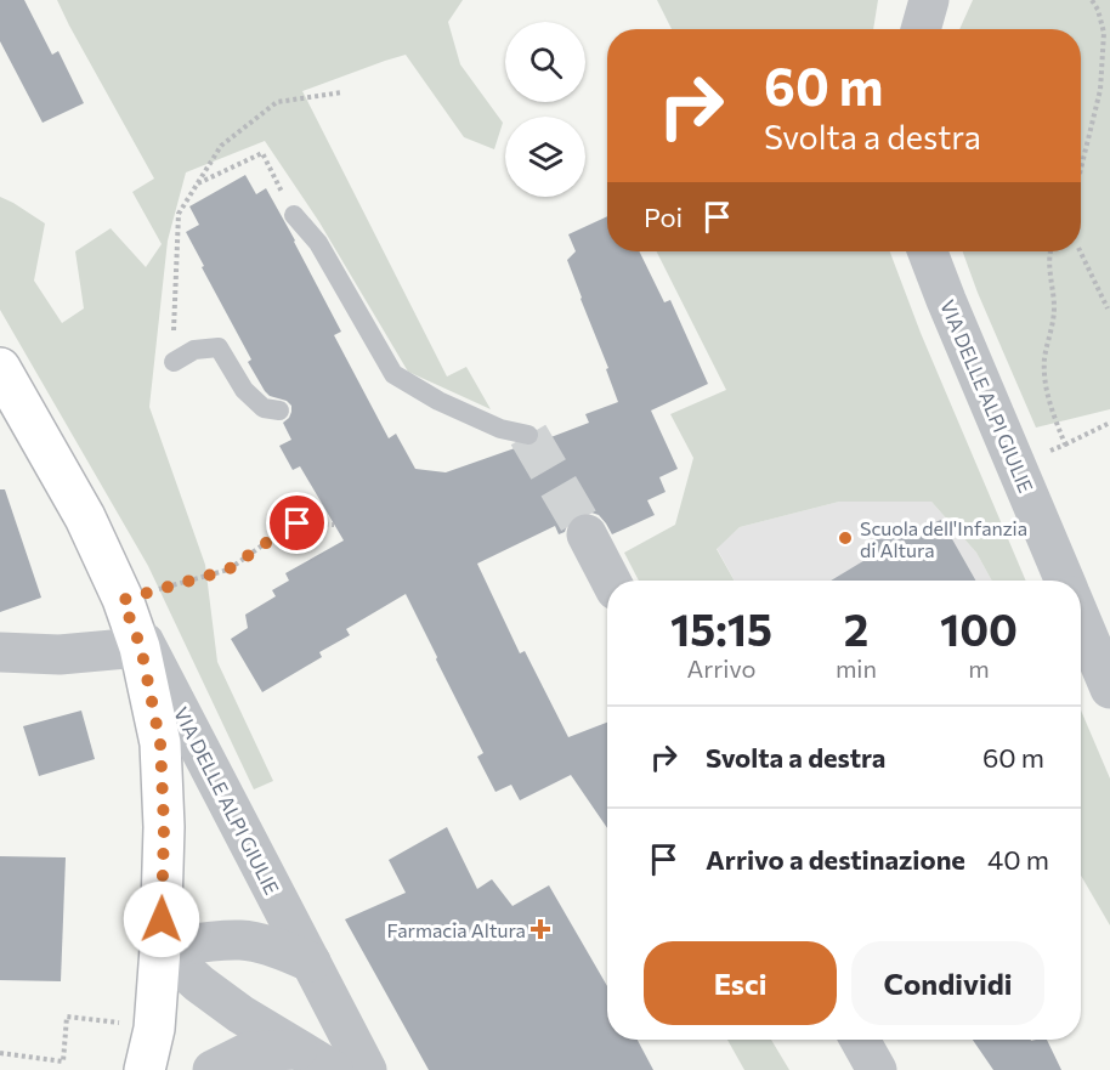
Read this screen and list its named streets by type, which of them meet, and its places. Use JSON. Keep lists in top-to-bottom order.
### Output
{
  "streets": {
    "street": ["VIA DELLE ALPI GIULIE"]
  },
  "places": {
    "other": ["Scuola dell'Infanzia di Altura"],
    "health": ["Farmacia Altura"]
  },
  "page": {
    "turn": ["60 m", "Svolta a destra"],
    "then": "Poi",
    "eta": [
      "15:15",
      "Arrivo",
      "2",
      "min",
      "100",
      "m"
    ],
    "list": [
      {
        "name": "Svolta a destra",
        "value": "60 m"
      },
      {
        "name": "Arrivo a destinazione",
        "value": "40 m"
      }
    ],
    "buttons": ["Esci", "Condividi"]
  }
}
